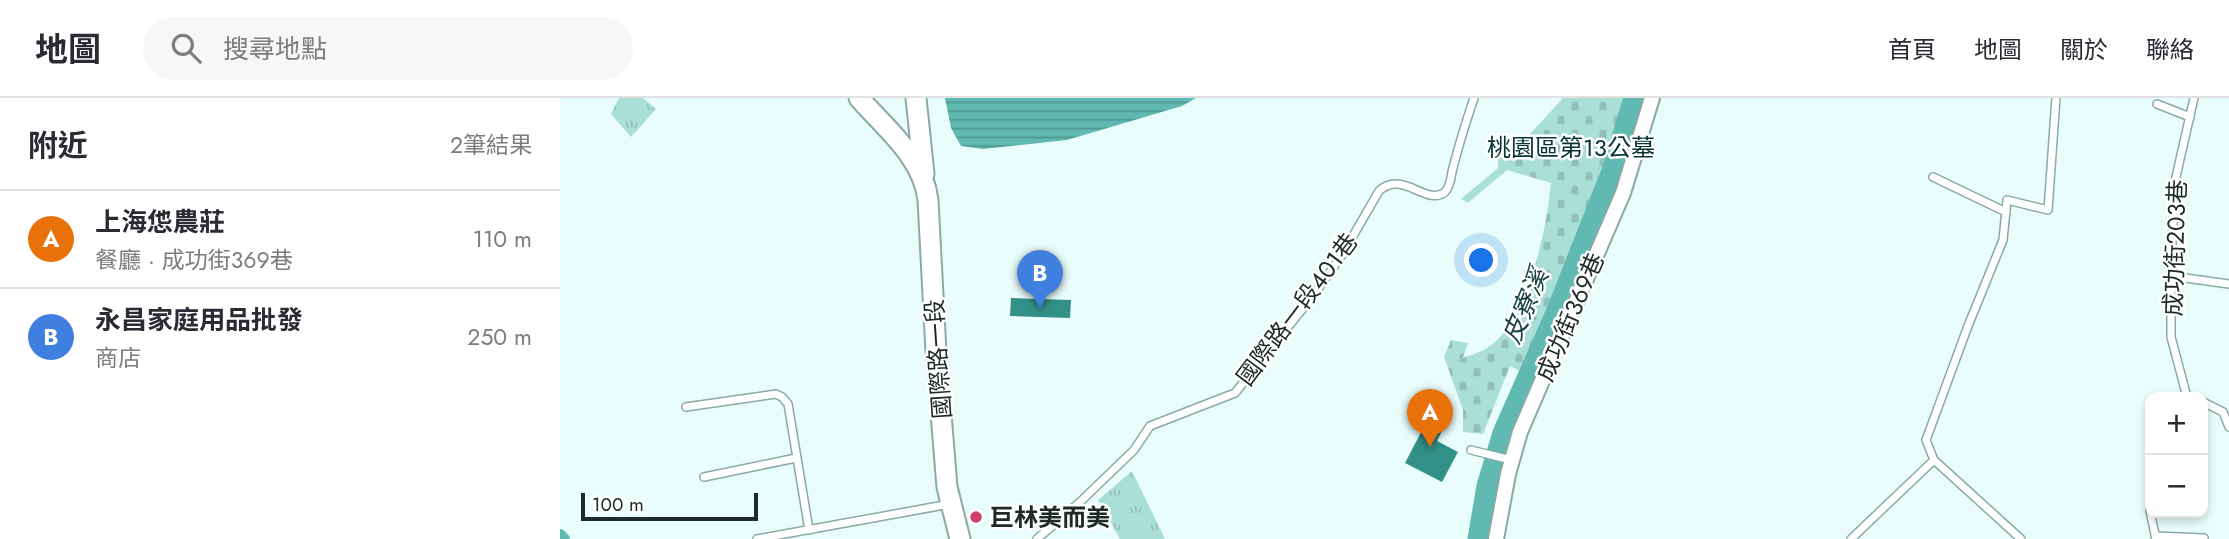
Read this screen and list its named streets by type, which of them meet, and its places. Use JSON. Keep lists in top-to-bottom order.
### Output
{
  "streets": {
    "street": ["成功街369巷", "國際路一段"],
    "lane": ["成功街203巷", "國際路一段401巷"]
  },
  "water": ["皮寮溪"],
  "parks": ["桃園區第13公墓"],
  "places": ["巨林美而美"],
  "scale_bar": "100 m",
  "page": {
    "header": "地圖",
    "search": "搜尋地點",
    "nav": [
      "首頁",
      "地圖",
      "關於",
      "聯絡"
    ],
    "heading": ["附近", "2筆結果"],
    "list": [
      {
        "mark": "A",
        "name": "上海怹農莊",
        "note": "餐廳 · 成功街369巷",
        "value": "110 m"
      },
      {
        "mark": "B",
        "name": "永昌家庭用品批發",
        "note": "商店",
        "value": "250 m"
      }
    ],
    "pins": ["B", "A"],
    "map_buttons": ["+", "−"],
    "scale": "100 m"
  }
}
